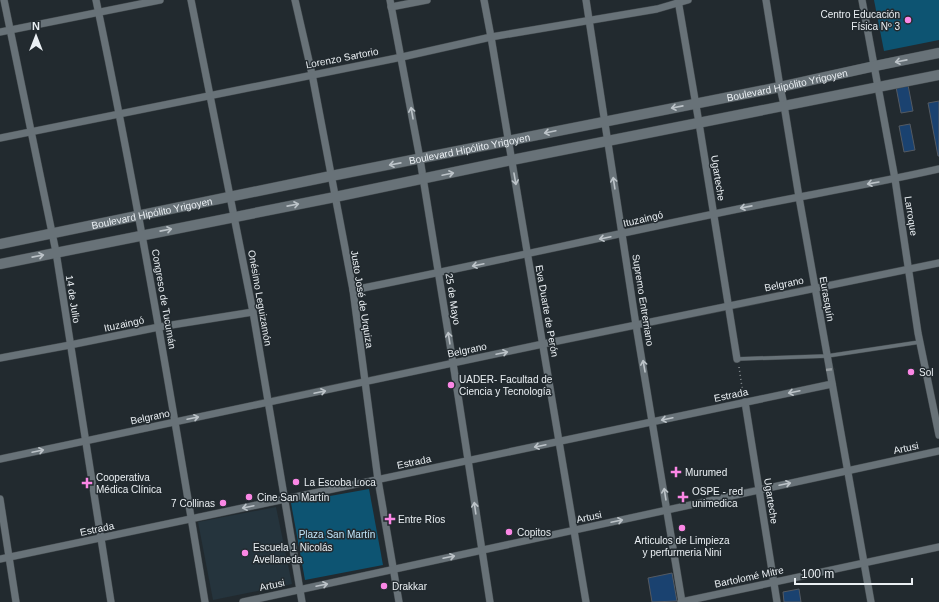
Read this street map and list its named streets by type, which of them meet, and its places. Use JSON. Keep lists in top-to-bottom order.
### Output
{
  "streets": {
    "main road": ["Boulevard Hipólito Yrigoyen"],
    "street": [
      "Lorenzo Sartorio",
      "Ugarteche",
      "Larroque",
      "Ituzaingó",
      "Belgrano",
      "Onésimo Leguizamón",
      "14 de Julio",
      "Congreso de Tucumán",
      "Justo José de Urquiza",
      "25 de Mayo",
      "Eurasquín",
      "Supremo Entrerriano",
      "Eva Duarte de Perón",
      "Estrada",
      "Artusi",
      "Bartolomé Mitre"
    ]
  },
  "crossings": [
    ["Lorenzo Sartorio", "Ugarteche"],
    ["Lorenzo Sartorio", "Onésimo Leguizamón"],
    ["Lorenzo Sartorio", "14 de Julio"],
    ["Lorenzo Sartorio", "Congreso de Tucumán"],
    ["Lorenzo Sartorio", "Justo José de Urquiza"],
    ["Lorenzo Sartorio", "25 de Mayo"],
    ["Lorenzo Sartorio", "Supremo Entrerriano"],
    ["Lorenzo Sartorio", "Eva Duarte de Perón"],
    ["Boulevard Hipólito Yrigoyen", "Ugarteche"],
    ["Boulevard Hipólito Yrigoyen", "Larroque"],
    ["Boulevard Hipólito Yrigoyen", "Onésimo Leguizamón"],
    ["Boulevard Hipólito Yrigoyen", "14 de Julio"],
    ["Boulevard Hipólito Yrigoyen", "Congreso de Tucumán"],
    ["Boulevard Hipólito Yrigoyen", "Justo José de Urquiza"],
    ["Boulevard Hipólito Yrigoyen", "25 de Mayo"],
    ["Boulevard Hipólito Yrigoyen", "Eurasquín"],
    ["Boulevard Hipólito Yrigoyen", "Supremo Entrerriano"],
    ["Boulevard Hipólito Yrigoyen", "Eva Duarte de Perón"],
    ["Ugarteche", "Ituzaingó"],
    ["Ugarteche", "Belgrano"],
    ["Ugarteche", "Estrada"],
    ["Ugarteche", "Artusi"],
    ["Ugarteche", "Bartolomé Mitre"],
    ["Larroque", "Ituzaingó"],
    ["Larroque", "Belgrano"],
    ["Ituzaingó", "Onésimo Leguizamón"],
    ["Ituzaingó", "14 de Julio"],
    ["Ituzaingó", "Congreso de Tucumán"],
    ["Ituzaingó", "Justo José de Urquiza"],
    ["Ituzaingó", "25 de Mayo"],
    ["Ituzaingó", "Eurasquín"],
    ["Ituzaingó", "Supremo Entrerriano"],
    ["Ituzaingó", "Eva Duarte de Perón"],
    ["Belgrano", "Onésimo Leguizamón"],
    ["Belgrano", "14 de Julio"],
    ["Belgrano", "Congreso de Tucumán"],
    ["Belgrano", "Justo José de Urquiza"],
    ["Belgrano", "25 de Mayo"],
    ["Belgrano", "Eurasquín"],
    ["Belgrano", "Supremo Entrerriano"],
    ["Belgrano", "Eva Duarte de Perón"],
    ["Onésimo Leguizamón", "Estrada"],
    ["Onésimo Leguizamón", "Artusi"],
    ["14 de Julio", "Estrada"],
    ["Congreso de Tucumán", "Estrada"],
    ["Justo José de Urquiza", "Estrada"],
    ["Justo José de Urquiza", "Artusi"],
    ["25 de Mayo", "Estrada"],
    ["25 de Mayo", "Artusi"],
    ["Eurasquín", "Estrada"],
    ["Eurasquín", "Artusi"],
    ["Eurasquín", "Bartolomé Mitre"],
    ["Supremo Entrerriano", "Estrada"],
    ["Supremo Entrerriano", "Artusi"],
    ["Supremo Entrerriano", "Bartolomé Mitre"],
    ["Eva Duarte de Perón", "Estrada"],
    ["Eva Duarte de Perón", "Artusi"]
  ],
  "one_way": [
    "Ituzaingó",
    "Belgrano",
    "25 de Mayo",
    "Supremo Entrerriano",
    "Estrada",
    "Artusi"
  ],
  "parks": ["Plaza San Martín"],
  "places": {
    "other": [
      "Centro Educación Física Nº 3",
      "Sol",
      "UADER- Facultad de Ciencia y Tecnología",
      "La Escoba Loca",
      "Cine San Martín",
      "7 Collinas",
      "Articulos de Limpieza y perfurmeria Nini",
      "Copitos",
      "Escuela 1 Nicolás Avellaneda",
      "Drakkar"
    ],
    "health": [
      "Murumed",
      "Cooperativa Médica Clínica",
      "OSPE - red unimedica",
      "Entre Ríos"
    ]
  },
  "scale_bar": "100 m",
  "north": "top"
}
